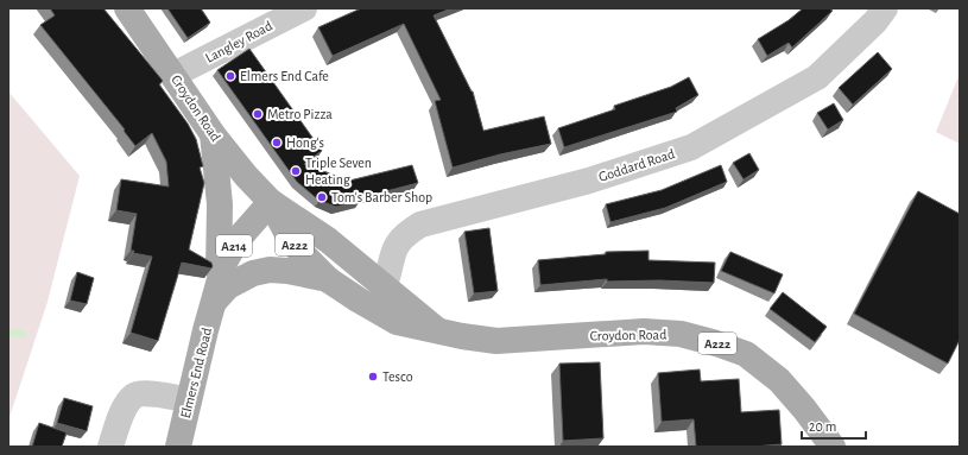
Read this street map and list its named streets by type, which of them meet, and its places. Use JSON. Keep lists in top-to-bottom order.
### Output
{
  "streets": {
    "main road": [
      "Croydon Road",
      "A222",
      "A214",
      "Elmers End Road"
    ],
    "street": ["Langley Road", "Goddard Road"]
  },
  "crossings": [
    ["Langley Road", "Croydon Road"],
    ["Croydon Road", "Goddard Road"],
    ["Croydon Road", "Elmers End Road"]
  ],
  "places": [
    "Elmers End Cafe",
    "Metro Pizza",
    "Hong's",
    "Triple Seven Heating",
    "Tom's Barber Shop",
    "Tesco"
  ],
  "scale_bar": "20 m"
}
